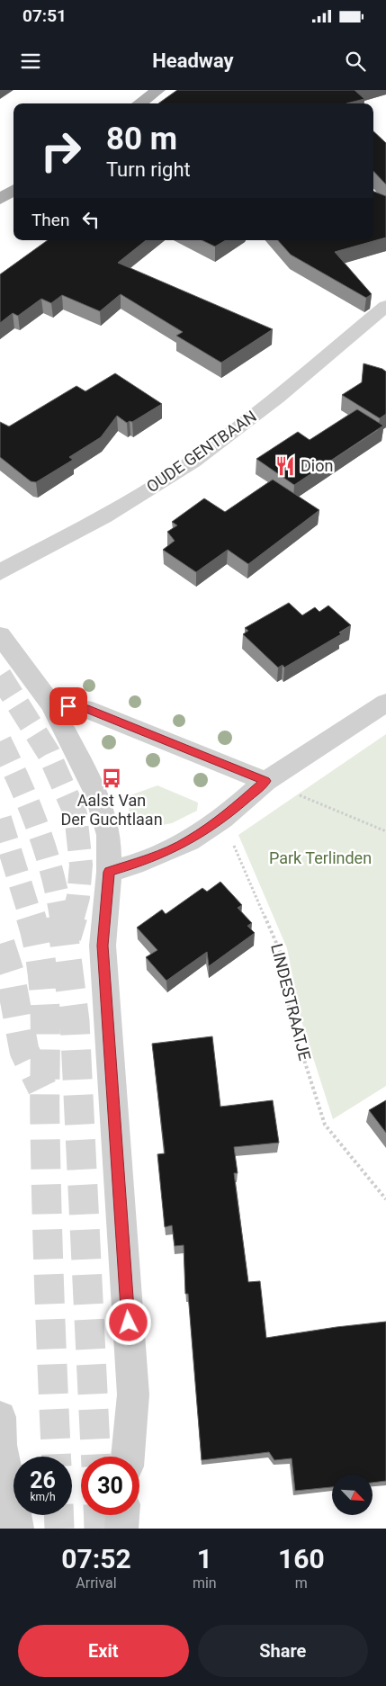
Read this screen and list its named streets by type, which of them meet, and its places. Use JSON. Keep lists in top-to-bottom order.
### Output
{
  "streets": {
    "street": ["OUDE GENTBAAN"],
    "path": ["LINDESTRAATJE"]
  },
  "parks": ["Park Terlinden"],
  "places": {
    "restaurant": ["Dion"],
    "bus stop": ["Aalst Van Der Guchtlaan"]
  },
  "north": "bottom right",
  "page": {
    "status": "07:51",
    "header": "Headway",
    "turn": ["80 m", "Turn right"],
    "then": "Then",
    "speed": "26 km/h",
    "limit": "30",
    "eta": [
      "07:52",
      "Arrival",
      "1",
      "min",
      "160",
      "m"
    ],
    "buttons": ["Exit", "Share"]
  }
}
